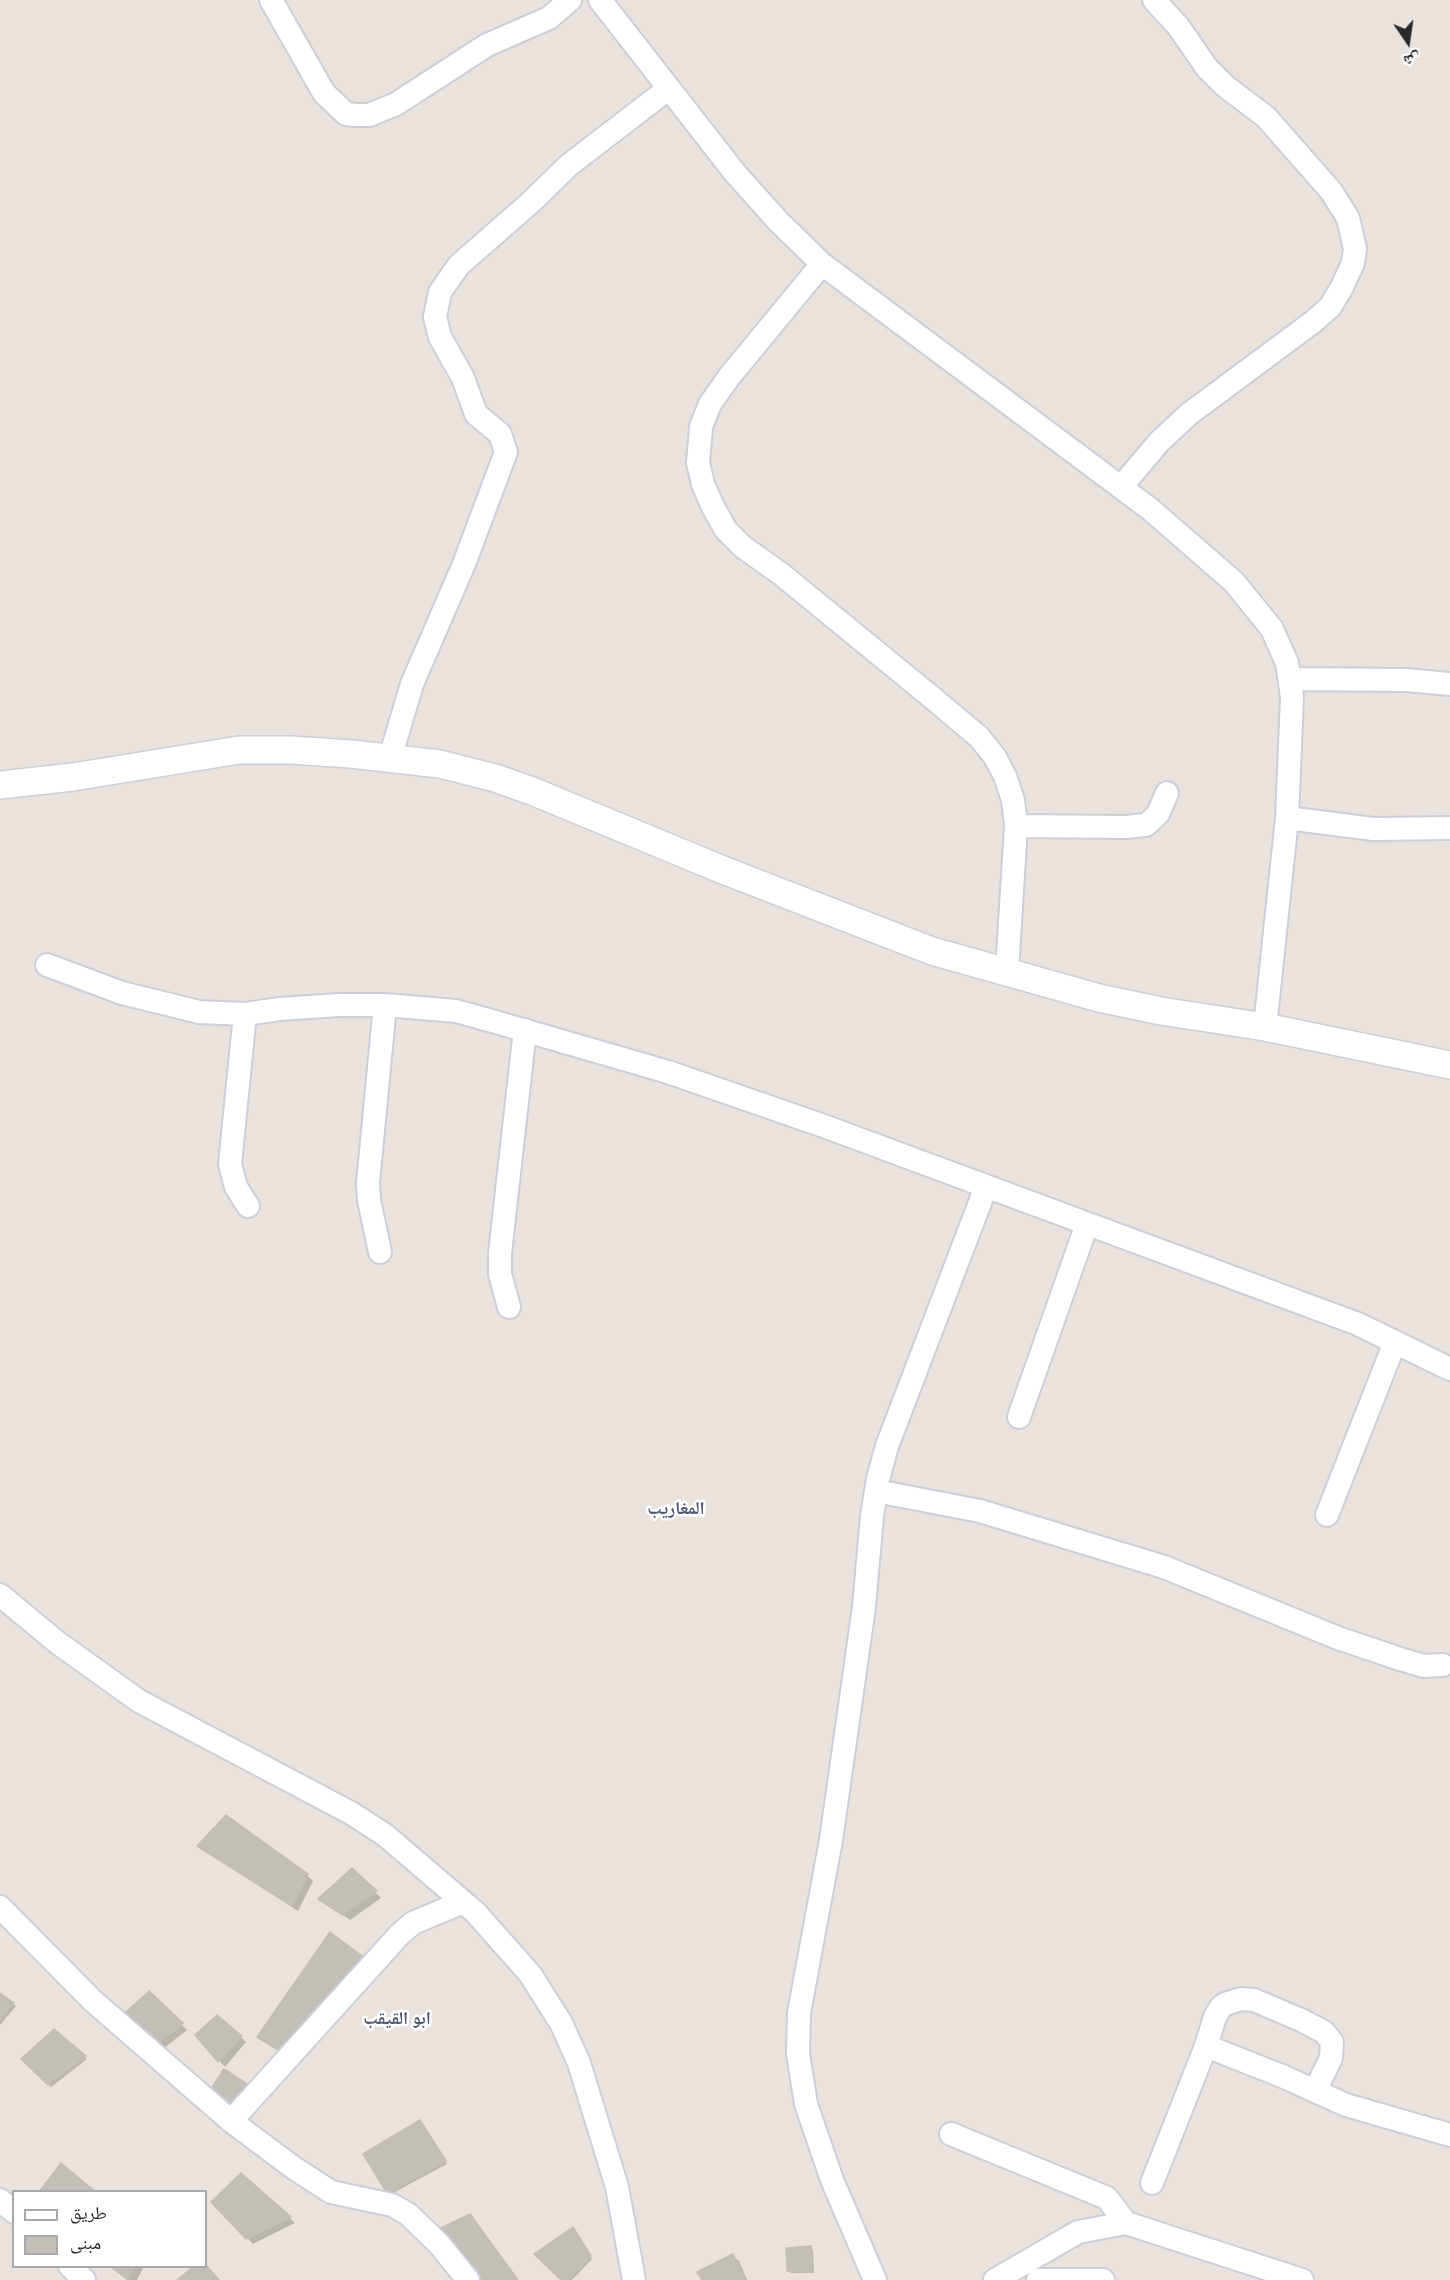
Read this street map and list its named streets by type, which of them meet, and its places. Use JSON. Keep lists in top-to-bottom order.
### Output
{
  "districts": ["المغاريب", "ابو القيقب"],
  "legend": ["طريق", "مبنى"],
  "north": "bottom"
}
